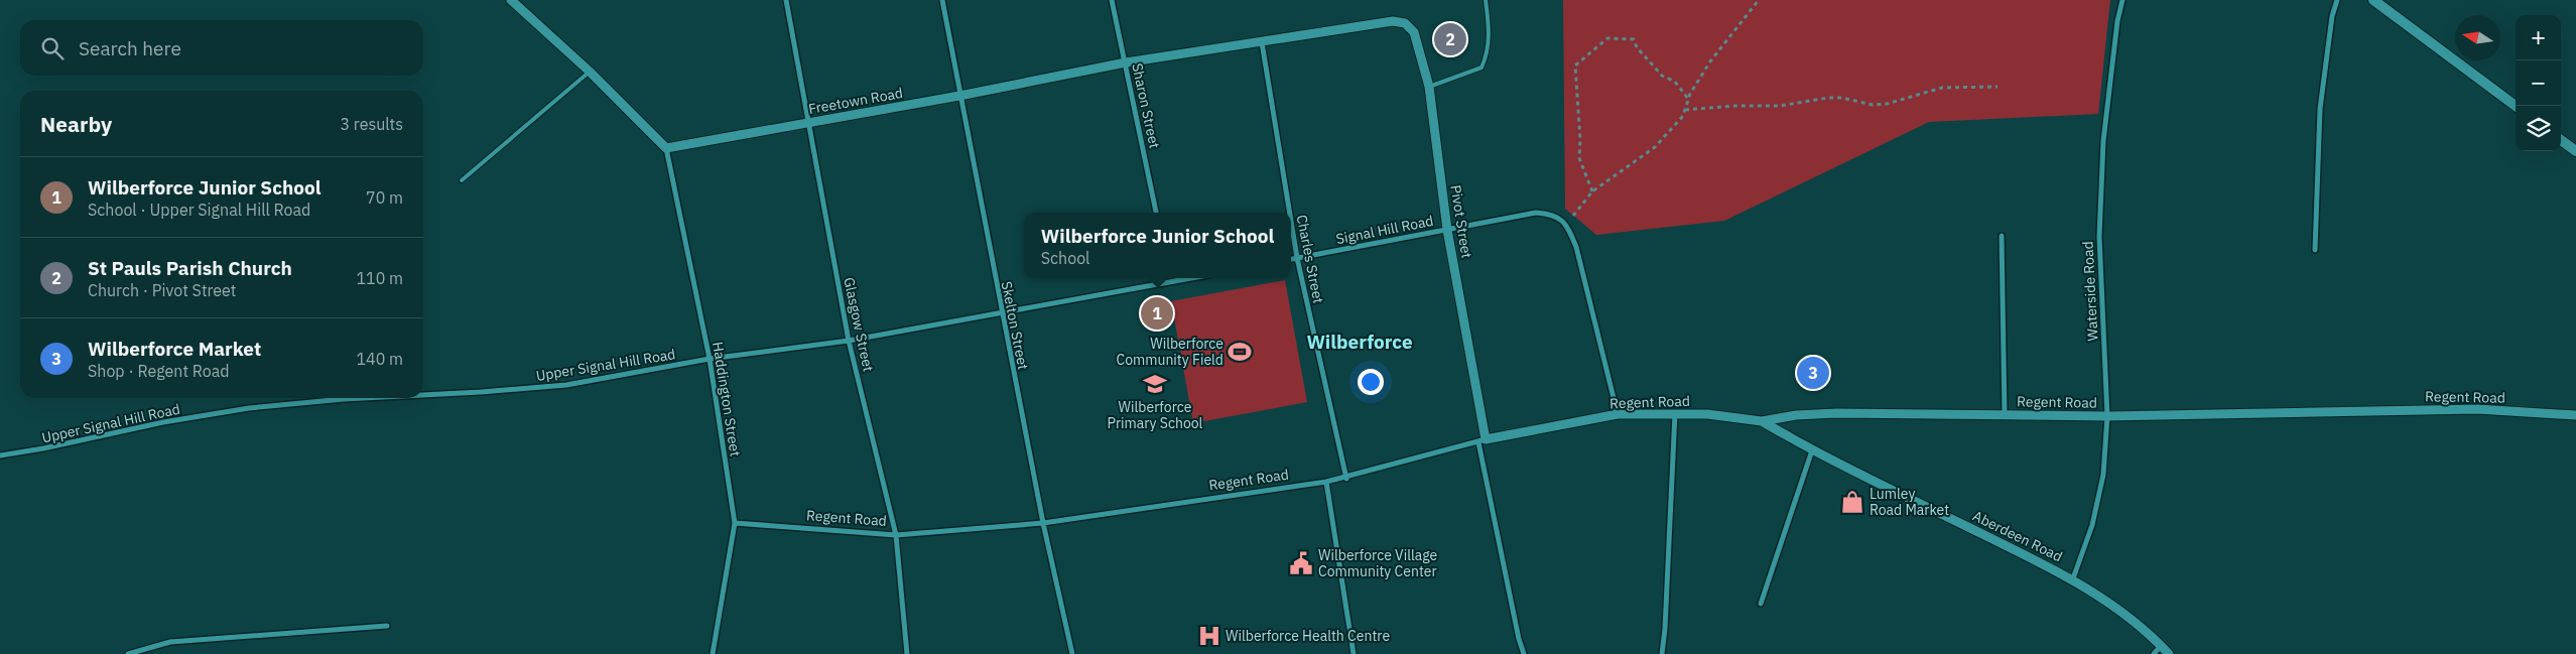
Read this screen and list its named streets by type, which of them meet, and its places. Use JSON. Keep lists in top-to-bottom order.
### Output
{
  "streets": {
    "street": [
      "Freetown Road",
      "Sharon Street",
      "Pivot Street",
      "Signal Hill Road",
      "Charles Street",
      "Waterside Road",
      "Glasgow Street",
      "Skelton Street",
      "Upper Signal Hill Road",
      "Regent Road",
      "Haddington Street",
      "Aberdeen Road"
    ]
  },
  "crossings": [
    ["Freetown Road", "Sharon Street"],
    ["Freetown Road", "Pivot Street"],
    ["Freetown Road", "Charles Street"],
    ["Freetown Road", "Glasgow Street"],
    ["Freetown Road", "Skelton Street"],
    ["Freetown Road", "Haddington Street"],
    ["Pivot Street", "Signal Hill Road"],
    ["Pivot Street", "Regent Road"],
    ["Signal Hill Road", "Charles Street"],
    ["Charles Street", "Regent Road"],
    ["Waterside Road", "Regent Road"],
    ["Waterside Road", "Aberdeen Road"],
    ["Glasgow Street", "Upper Signal Hill Road"],
    ["Glasgow Street", "Regent Road"],
    ["Skelton Street", "Upper Signal Hill Road"],
    ["Skelton Street", "Regent Road"],
    ["Upper Signal Hill Road", "Haddington Street"],
    ["Regent Road", "Haddington Street"],
    ["Regent Road", "Aberdeen Road"]
  ],
  "districts": ["Wilberforce"],
  "places": {
    "sports": ["Wilberforce Community Field"],
    "school or university": ["Wilberforce Primary School"],
    "shop": ["Lumley Road Market"],
    "public building": ["Wilberforce Village Community Center"],
    "hospital": ["Wilberforce Health Centre"]
  },
  "north": "left",
  "page": {
    "map_buttons": ["+", "−"],
    "search": "Search here",
    "pins": ["2", "1", "3"],
    "heading": ["Nearby", "3 results"],
    "list": [
      {
        "mark": "1",
        "name": "Wilberforce Junior School",
        "note": "School · Upper Signal Hill Road",
        "value": "70 m"
      },
      {
        "mark": "2",
        "name": "St Pauls Parish Church",
        "note": "Church · Pivot Street",
        "value": "110 m"
      },
      {
        "mark": "3",
        "name": "Wilberforce Market",
        "note": "Shop · Regent Road",
        "value": "140 m"
      }
    ],
    "popup": ["Wilberforce Junior School", "School"]
  }
}
